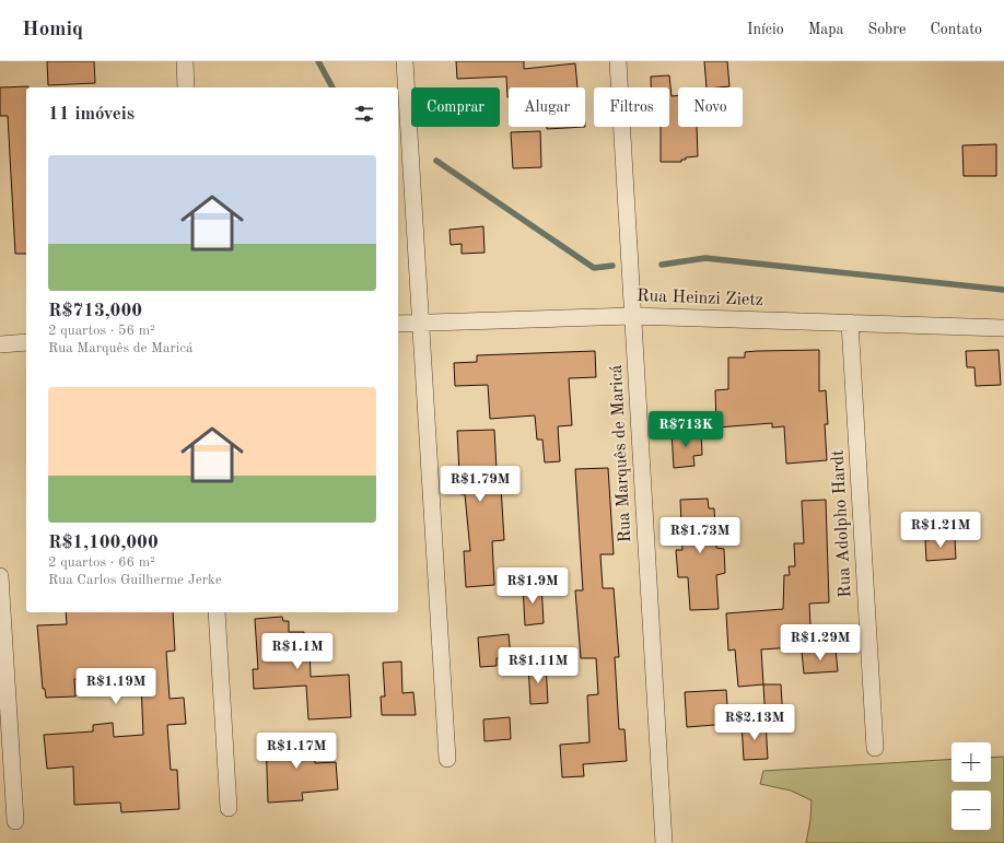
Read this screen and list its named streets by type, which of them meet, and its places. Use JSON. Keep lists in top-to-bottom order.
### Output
{
  "streets": {
    "street": ["Rua Heinzi Zietz", "Rua Marquês de Maricá", "Rua Adolpho Hardt"]
  },
  "crossings": [
    ["Rua Heinzi Zietz", "Rua Marquês de Maricá"],
    ["Rua Heinzi Zietz", "Rua Adolpho Hardt"]
  ],
  "page": {
    "header": "Homiq",
    "nav": [
      "Início",
      "Mapa",
      "Sobre",
      "Contato"
    ],
    "chip": [
      "Comprar",
      "Alugar",
      "Filtros",
      "Novo"
    ],
    "heading": "11 imóveis",
    "list": [
      {
        "name": "R$713,000",
        "note": "2 quartos · 56 m² · Rua Marquês de Maricá"
      },
      {
        "name": "R$1,100,000",
        "note": "2 quartos · 66 m² · Rua Carlos Guilherme Jerke"
      }
    ],
    "price": [
      "R$713K",
      "R$1.79M",
      "R$1.21M",
      "R$1.73M",
      "R$1.9M",
      "R$1.29M",
      "R$1.1M",
      "R$1.11M",
      "R$1.19M",
      "R$2.13M",
      "R$1.17M"
    ],
    "map_buttons": ["+", "−"]
  }
}
